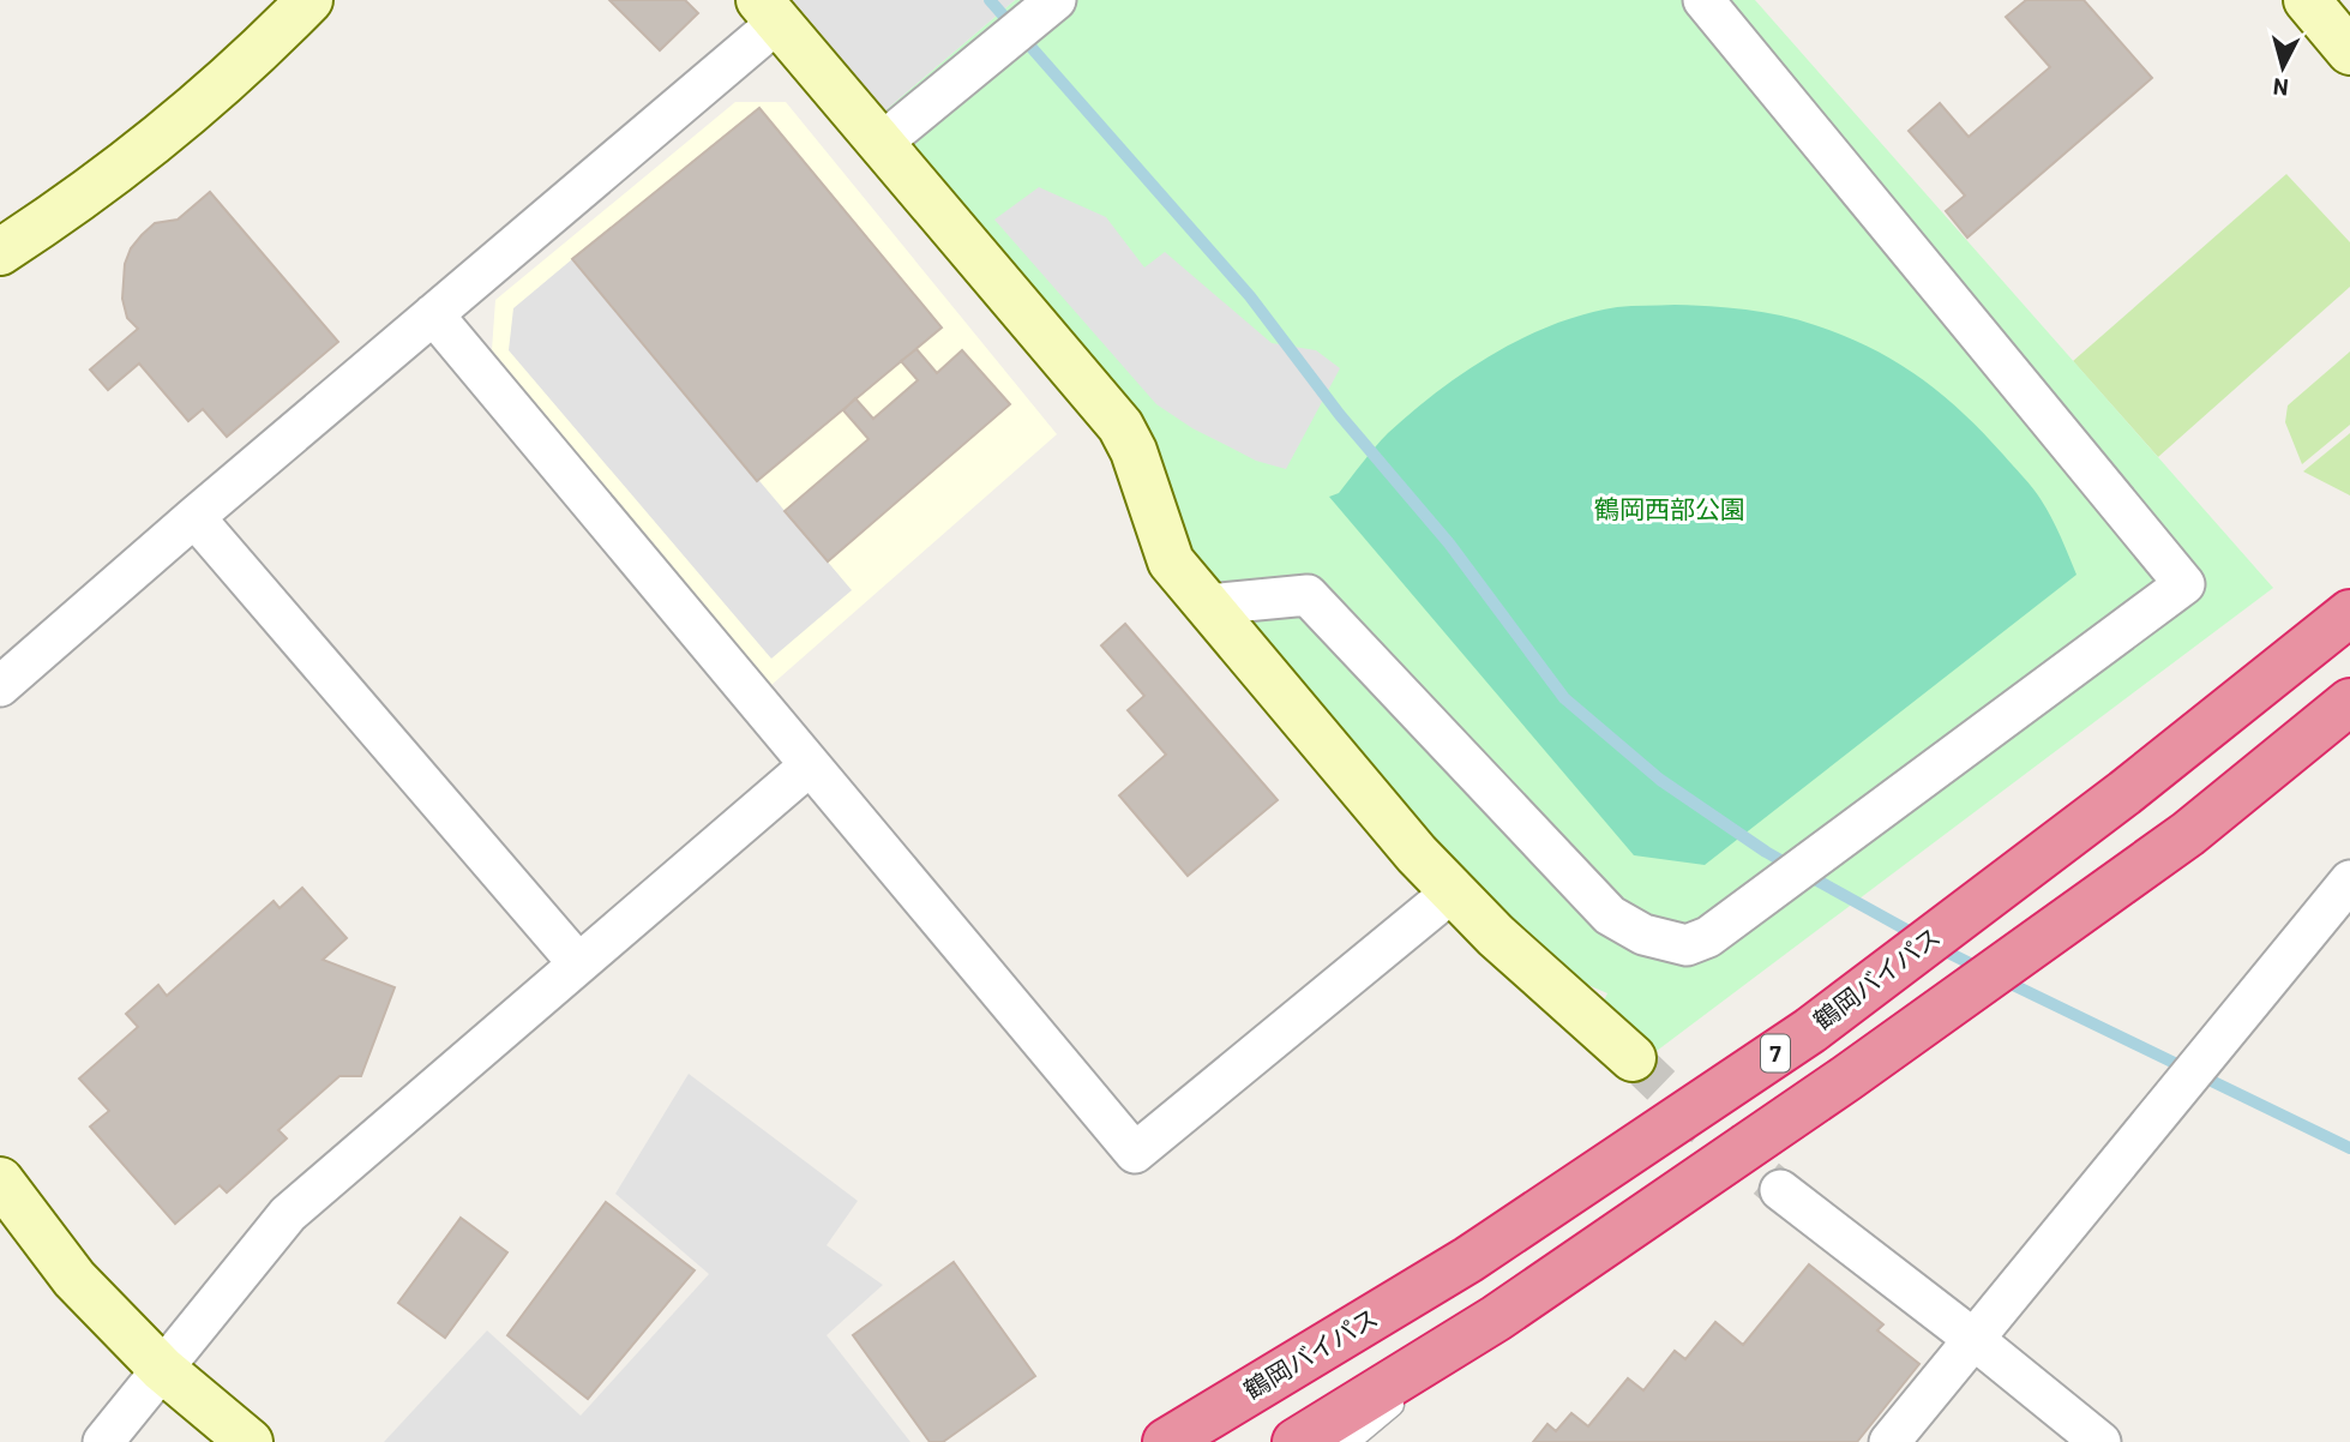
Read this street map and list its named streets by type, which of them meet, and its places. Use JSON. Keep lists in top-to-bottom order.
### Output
{
  "streets": {
    "highway": ["鶴岡バイパス", "7"]
  },
  "parks": ["鶴岡西部公園"],
  "north": "bottom"
}
